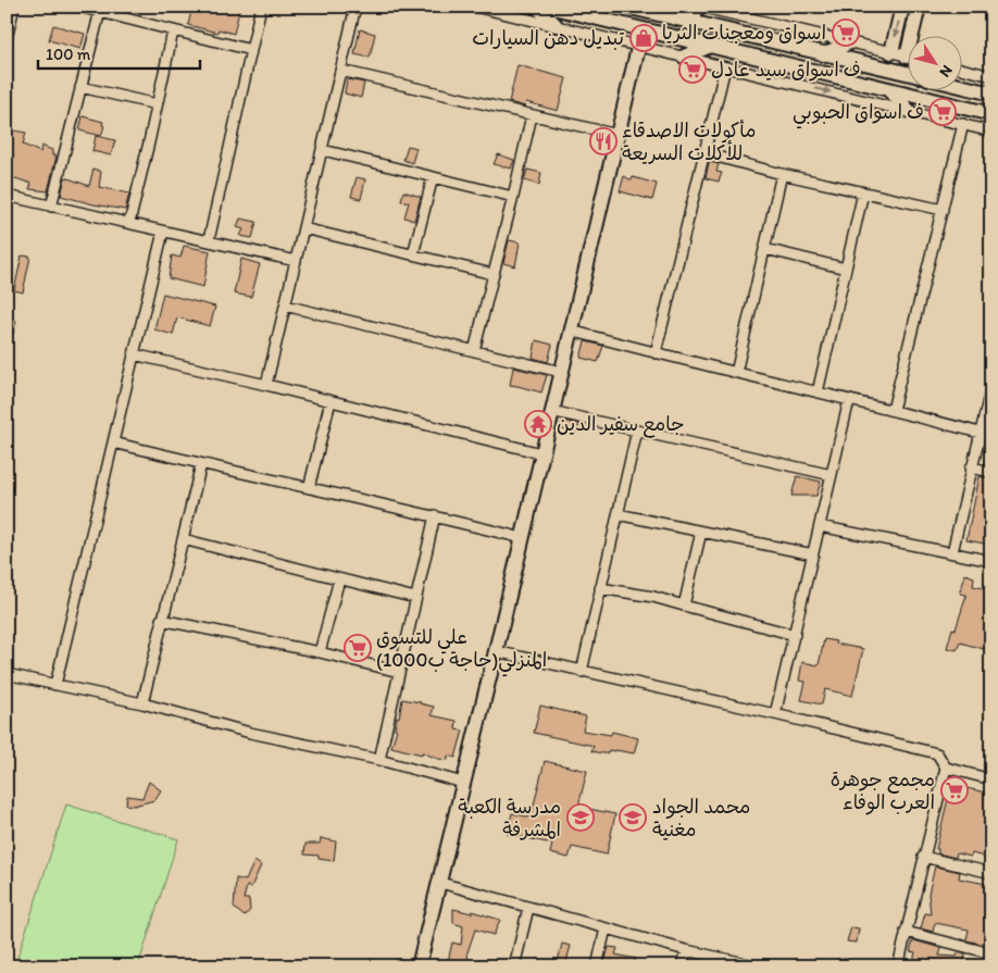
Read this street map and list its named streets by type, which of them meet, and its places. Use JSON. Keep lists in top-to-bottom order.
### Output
{
  "places": {
    "supermarket": [
      "اسواق ومعجنات الثريا",
      "ف اسواق سيد عادل",
      "ف اسواق الحبوبي",
      "علي للتسوق المنزلي(حاجة ب1000)",
      "مجمع جوهرة العرب الوفاء"
    ],
    "shop": ["تبديل دهن السيارات"],
    "restaurant": ["مأكولات الاصدقاء للأكلات السريعة"],
    "temple": ["جامع سفير الدين"],
    "school or university": ["مدرسة الكعبة المشرفة", "محمد الجواد مغنية"]
  },
  "scale_bar": "100 m",
  "north": "bottom right"
}
